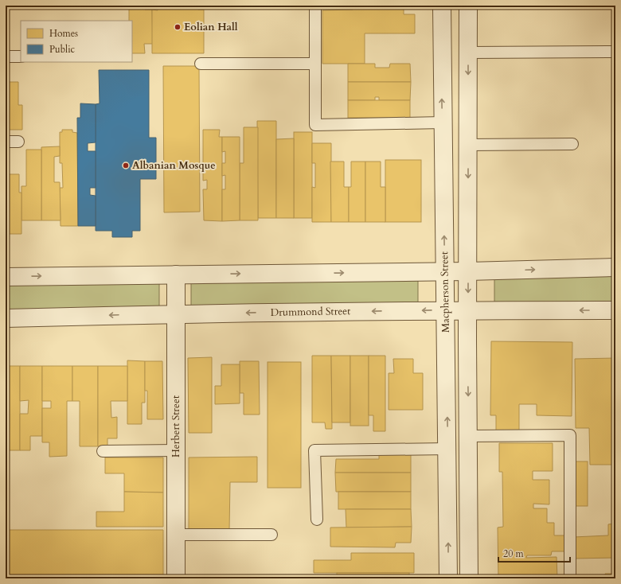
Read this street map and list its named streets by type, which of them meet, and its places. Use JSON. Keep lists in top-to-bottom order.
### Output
{
  "streets": {
    "street": ["Macpherson Street", "Drummond Street", "Herbert Street"]
  },
  "crossings": [
    ["Macpherson Street", "Drummond Street"],
    ["Drummond Street", "Herbert Street"]
  ],
  "places": ["Eolian Hall", "Albanian Mosque"],
  "legend": ["Homes", "Public"],
  "scale_bar": "20 m"
}
